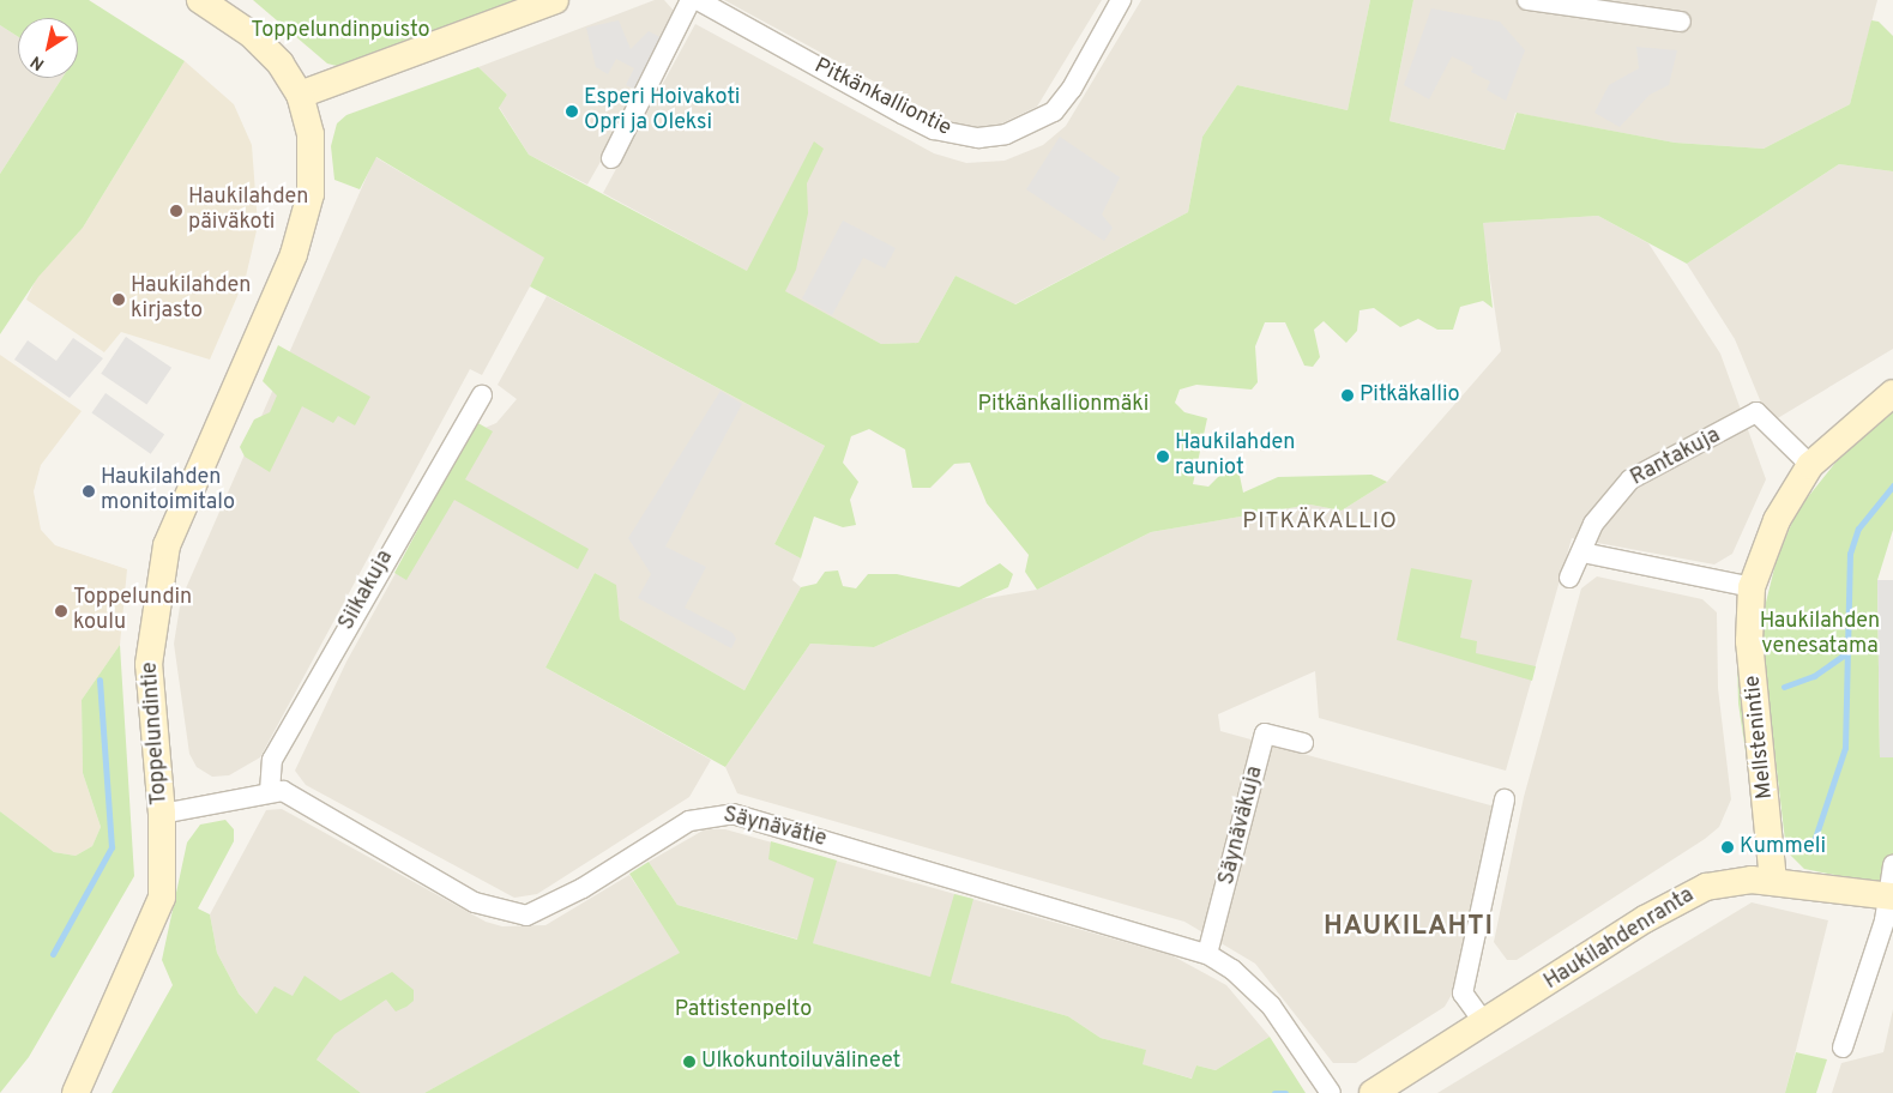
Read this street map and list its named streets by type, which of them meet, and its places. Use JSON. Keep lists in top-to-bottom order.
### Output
{
  "streets": {
    "street": [
      "Pitkänkalliontie",
      "Rantakuja",
      "Siikakuja",
      "Toppelundintie",
      "Mellstenintie",
      "Säynäväkuja",
      "Säynävätie",
      "Haukilahdenranta"
    ]
  },
  "crossings": [
    ["Rantakuja", "Mellstenintie"],
    ["Siikakuja", "Säynävätie"],
    ["Toppelundintie", "Säynävätie"],
    ["Mellstenintie", "Haukilahdenranta"],
    ["Säynäväkuja", "Säynävätie"]
  ],
  "districts": ["PITKÄKALLIO", "HAUKILAHTI"],
  "parks": [
    "Toppelundinpuisto",
    "Pitkänkallionmäki",
    "Haukilahden venesatama",
    "Pattistenpelto"
  ],
  "places": [
    "Esperi Hoivakoti Opri ja Oleksi",
    "Haukilahden päiväkoti",
    "Haukilahden kirjasto",
    "Pitkäkallio",
    "Haukilahden rauniot",
    "Haukilahden monitoimitalo",
    "Toppelundin koulu",
    "Kummeli",
    "Ulkokuntoiluvälineet"
  ],
  "north": "bottom left"
}
